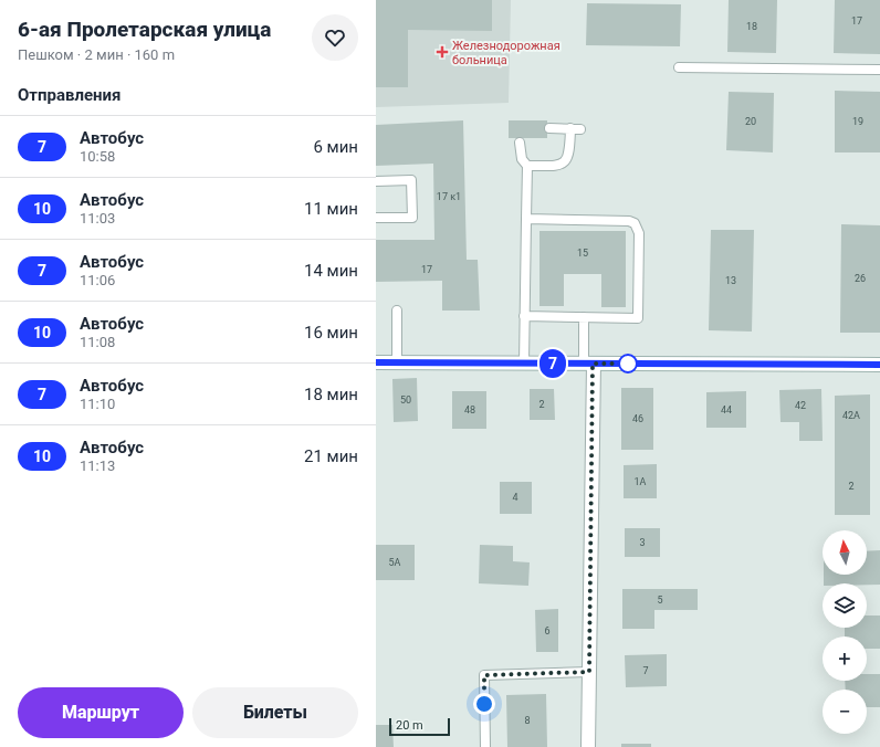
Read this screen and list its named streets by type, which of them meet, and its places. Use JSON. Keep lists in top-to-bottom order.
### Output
{
  "places": {
    "health": ["Железнодорожная больница"]
  },
  "lines": ["bus line 7"],
  "house_numbers": [
    "17",
    "18",
    "20",
    "19",
    "17 к1",
    "15",
    "17",
    "26",
    "13",
    "50",
    "2",
    "42",
    "48",
    "44",
    "42А",
    "46",
    "1А",
    "2",
    "4",
    "3",
    "5А",
    "5",
    "6",
    "7",
    "8"
  ],
  "scale_bar": "20 m",
  "north": "top",
  "page": {
    "heading": [
      ["6-ая Пролетарская улица", "Пешком · 2 мин · 160 m"],
      "Отправления"
    ],
    "on_map": "7",
    "list": [
      {
        "mark": "7",
        "name": "Автобус",
        "note": "10:58",
        "value": "6 мин"
      },
      {
        "mark": "10",
        "name": "Автобус",
        "note": "11:03",
        "value": "11 мин"
      },
      {
        "mark": "7",
        "name": "Автобус",
        "note": "11:06",
        "value": "14 мин"
      },
      {
        "mark": "10",
        "name": "Автобус",
        "note": "11:08",
        "value": "16 мин"
      },
      {
        "mark": "7",
        "name": "Автобус",
        "note": "11:10",
        "value": "18 мин"
      },
      {
        "mark": "10",
        "name": "Автобус",
        "note": "11:13",
        "value": "21 мин"
      }
    ],
    "map_buttons": ["+", "−"],
    "buttons": ["Маршрут", "Билеты"],
    "scale": "20 m"
  }
}
